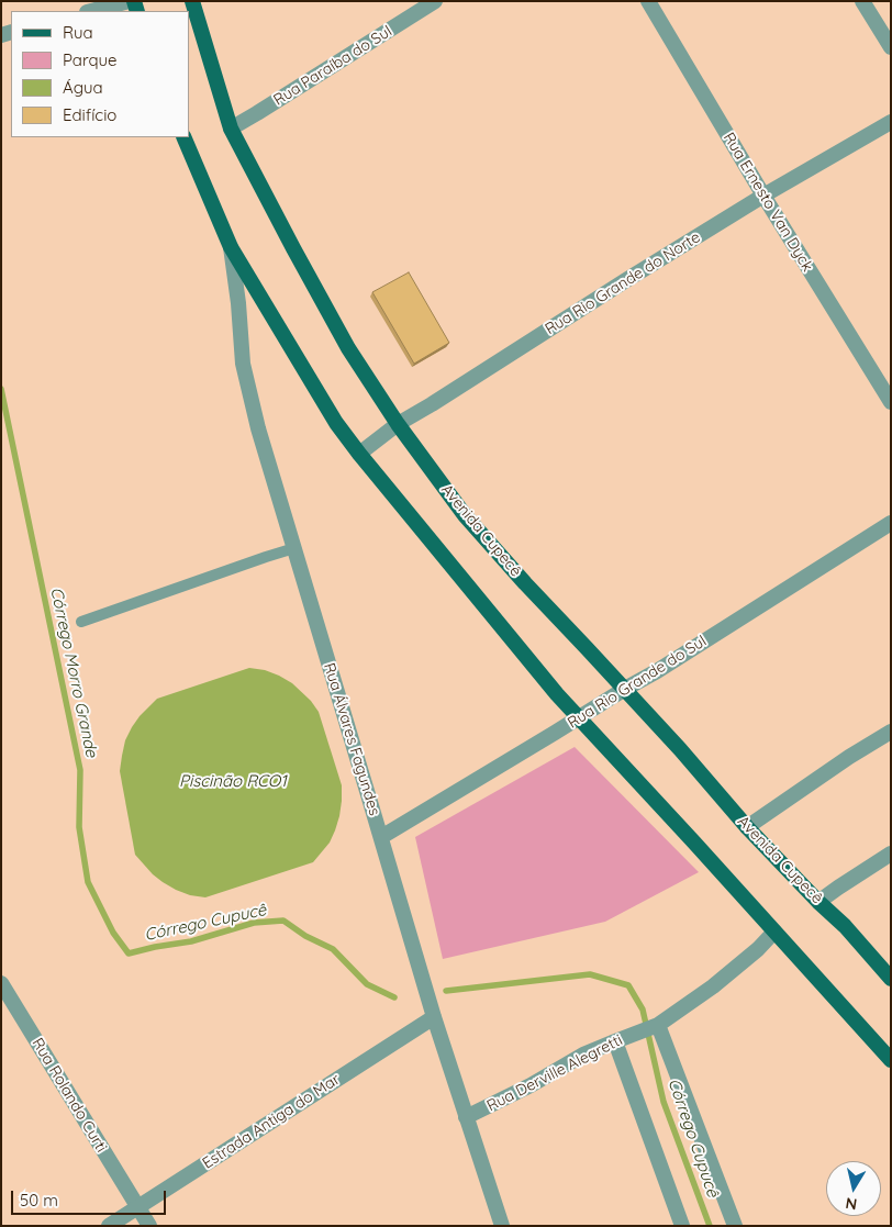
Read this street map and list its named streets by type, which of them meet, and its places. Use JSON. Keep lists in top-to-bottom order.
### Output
{
  "streets": {
    "main road": ["Avenida Cupecê"],
    "street": [
      "Rua Paraíba do Sul",
      "Rua Ernesto Van Dyck",
      "Rua Rio Grande do Norte",
      "Rua Rio Grande do Sul",
      "Rua Álvares Fagundes",
      "Rua Derville Alegretti",
      "Rua Rolando Curti",
      "Estrada Antiga do Mar"
    ]
  },
  "crossings": [
    ["Rua Paraíba do Sul", "Avenida Cupecê"],
    ["Rua Ernesto Van Dyck", "Rua Rio Grande do Norte"],
    ["Rua Rio Grande do Norte", "Avenida Cupecê"],
    ["Avenida Cupecê", "Rua Rio Grande do Sul"],
    ["Rua Rio Grande do Sul", "Rua Álvares Fagundes"],
    ["Rua Álvares Fagundes", "Rua Derville Alegretti"],
    ["Rua Álvares Fagundes", "Estrada Antiga do Mar"],
    ["Rua Rolando Curti", "Estrada Antiga do Mar"]
  ],
  "water": ["Córrego Morro Grande", "Piscinão RCO1", "Córrego Cupucê"],
  "legend": [
    "Rua",
    "Parque",
    "Água",
    "Edifício"
  ],
  "scale_bar": "50 m",
  "north": "bottom"
}
